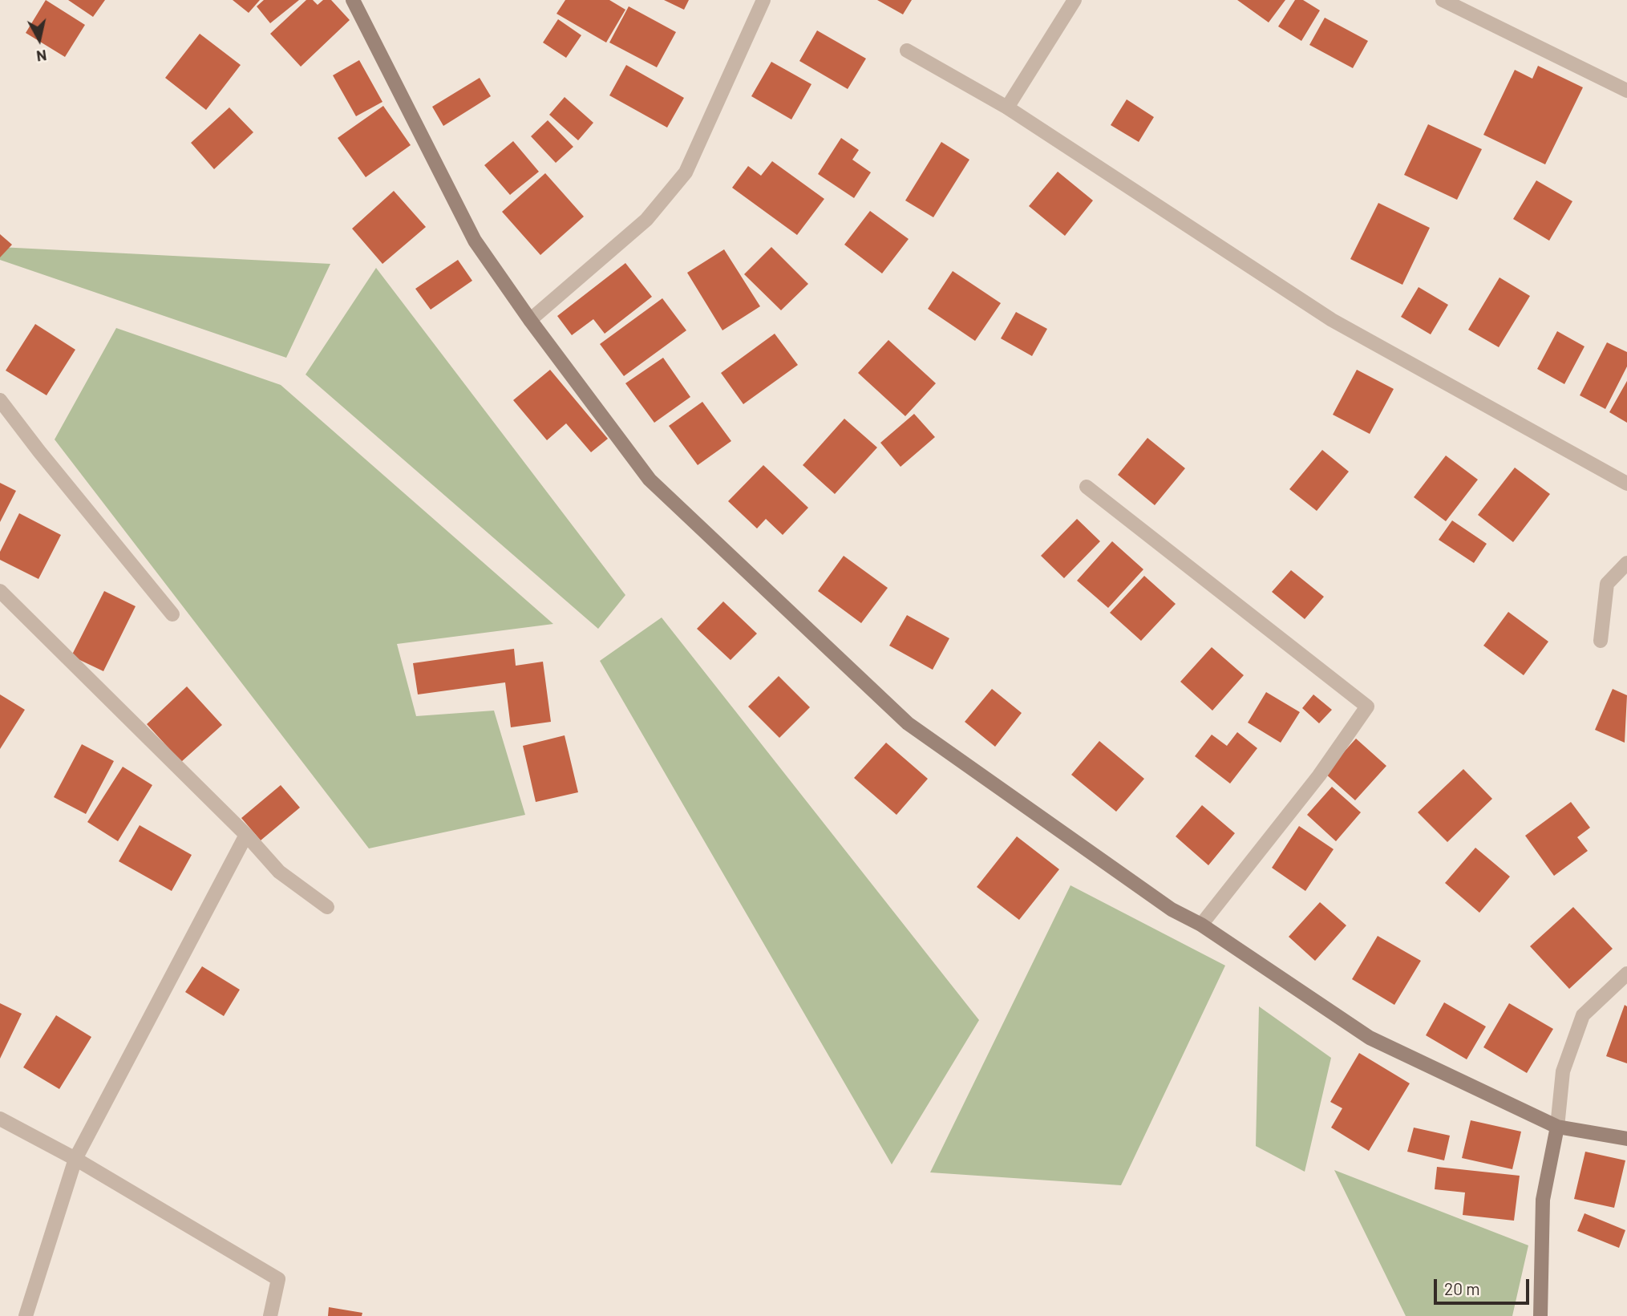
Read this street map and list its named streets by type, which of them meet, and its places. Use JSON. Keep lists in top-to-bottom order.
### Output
{
  "scale_bar": "20 m",
  "north": "bottom"
}
